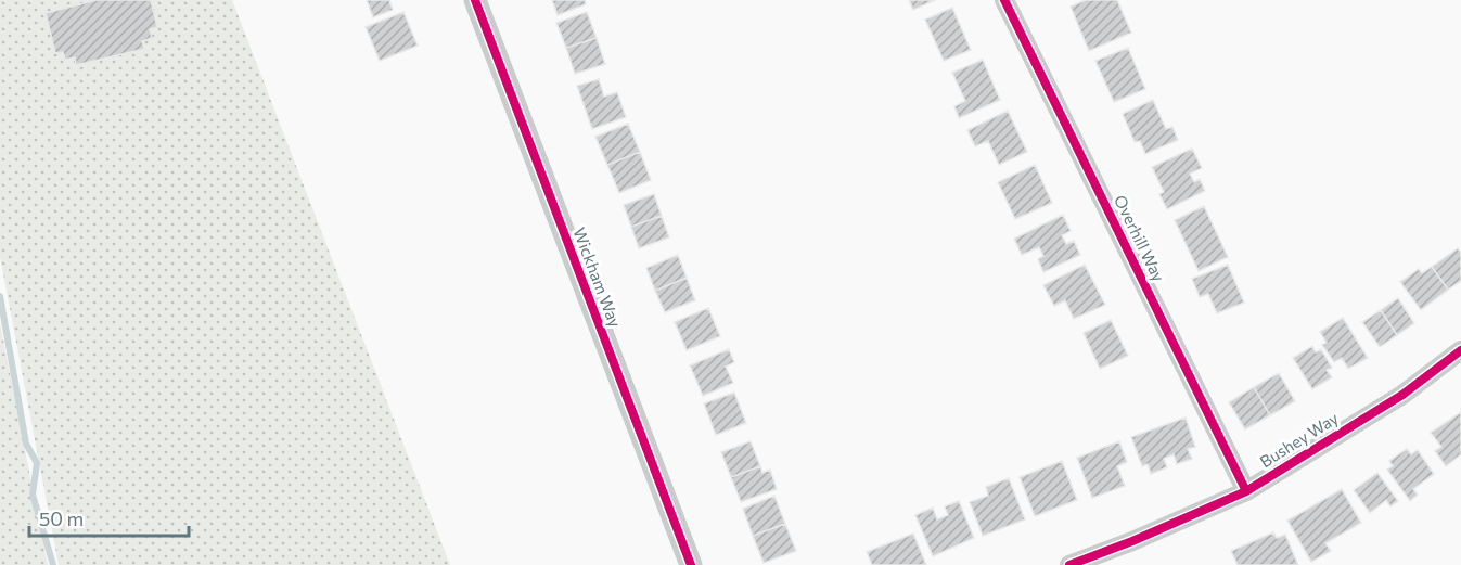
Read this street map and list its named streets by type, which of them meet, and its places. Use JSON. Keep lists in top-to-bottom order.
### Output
{
  "streets": {
    "street": ["Overhill Way", "Wickham Way", "Bushey Way"]
  },
  "crossings": [
    ["Overhill Way", "Bushey Way"]
  ],
  "scale_bar": "50 m"
}
